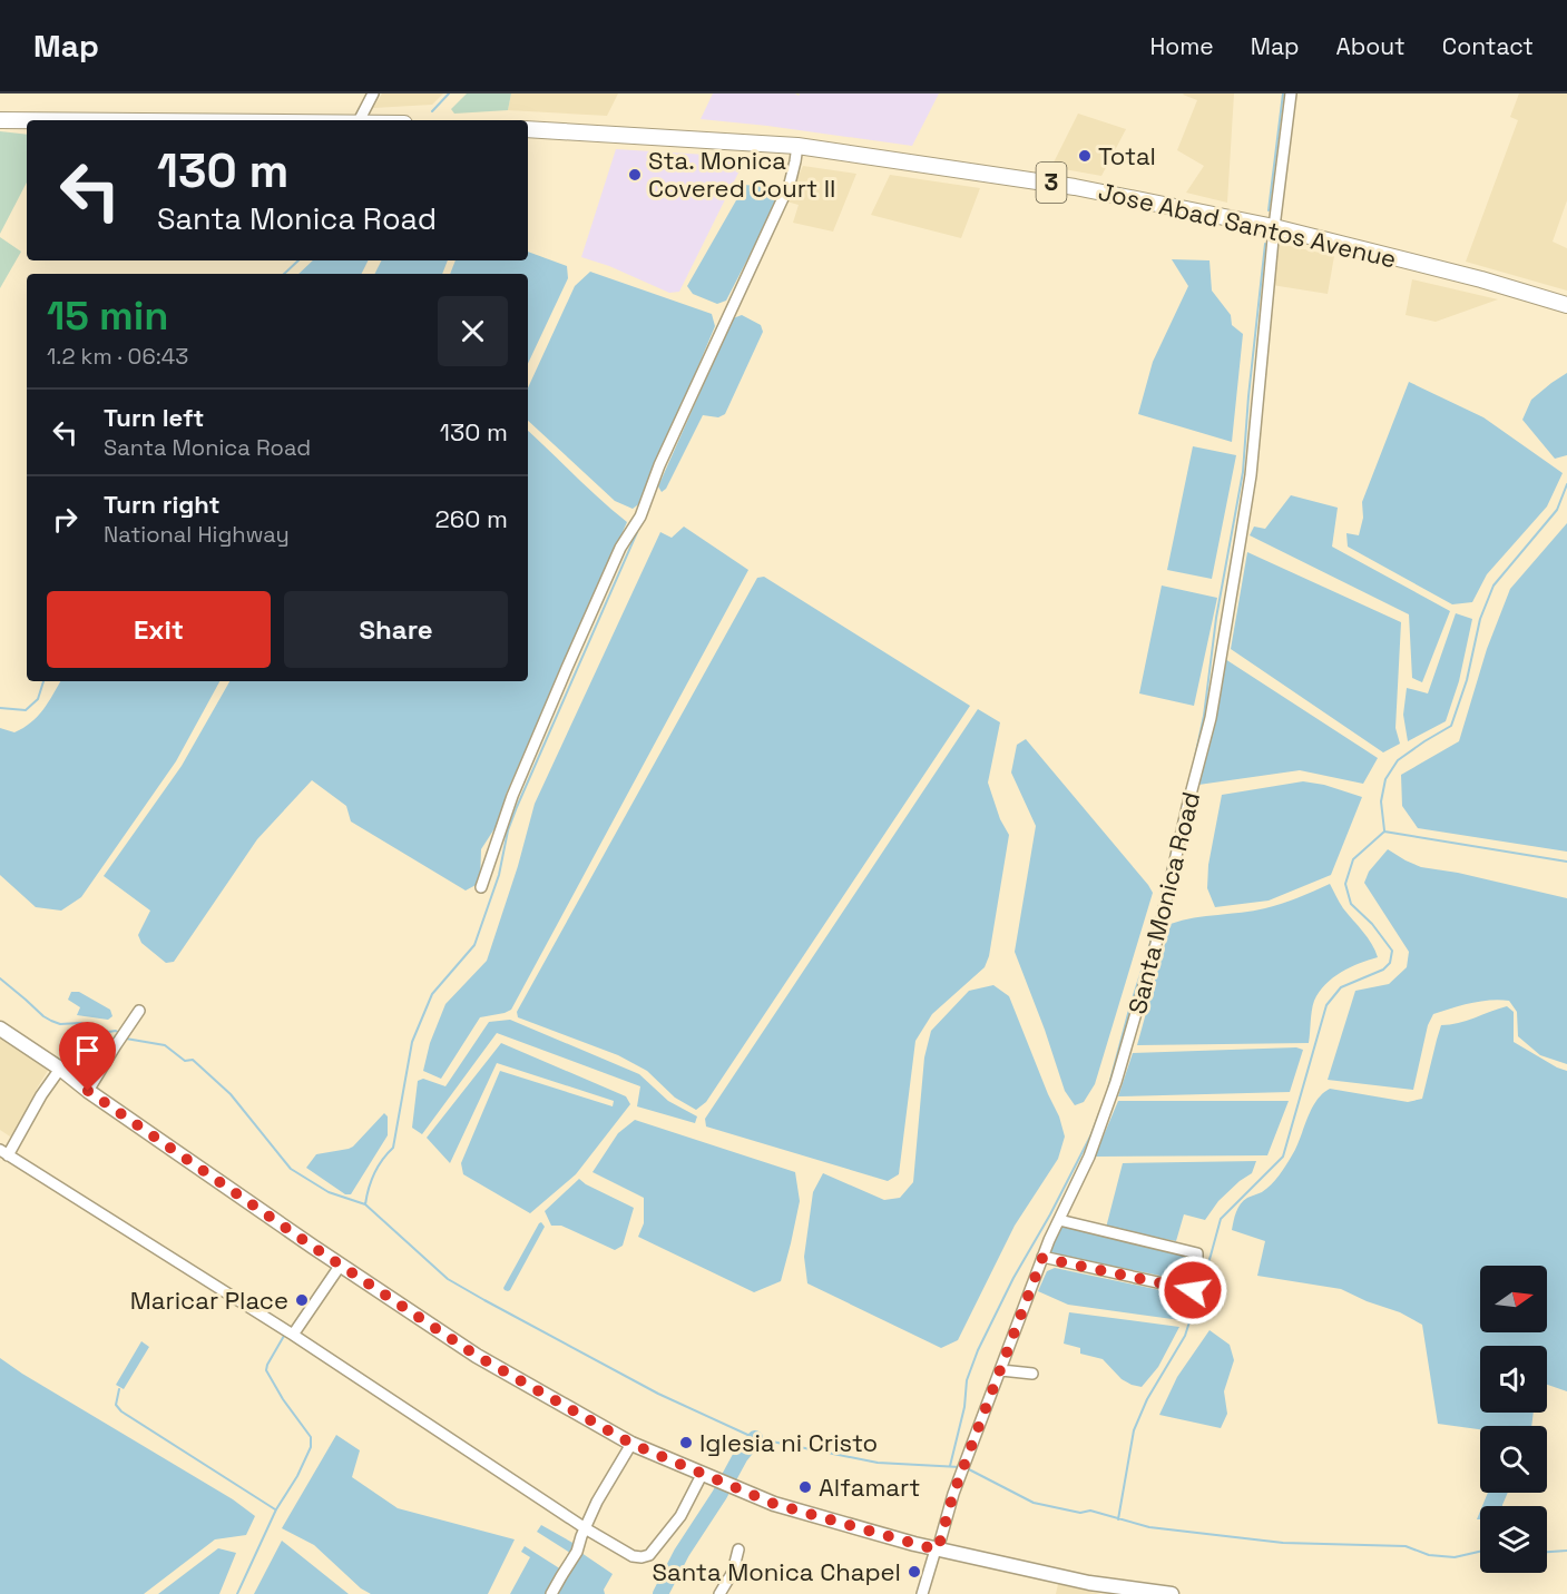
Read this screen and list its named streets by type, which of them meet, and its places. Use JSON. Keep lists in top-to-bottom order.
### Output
{
  "streets": {
    "highway": ["3", "Jose Abad Santos Avenue"],
    "street": ["Santa Monica Road"]
  },
  "crossings": [
    ["Jose Abad Santos Avenue", "Santa Monica Road"]
  ],
  "places": [
    "Total",
    "Sta. Monica Covered Court II",
    "Maricar Place",
    "Iglesia ni Cristo",
    "Alfamart",
    "Santa Monica Chapel"
  ],
  "north": "right",
  "page": {
    "header": "Map",
    "nav": [
      "Home",
      "Map",
      "About",
      "Contact"
    ],
    "turn": ["130 m", "Santa Monica Road"],
    "heading": ["15 min", "1.2 km · 06:43"],
    "list": [
      {
        "name": "Turn left",
        "note": "Santa Monica Road",
        "value": "130 m"
      },
      {
        "name": "Turn right",
        "note": "National Highway",
        "value": "260 m"
      }
    ],
    "buttons": ["Exit", "Share"]
  }
}
